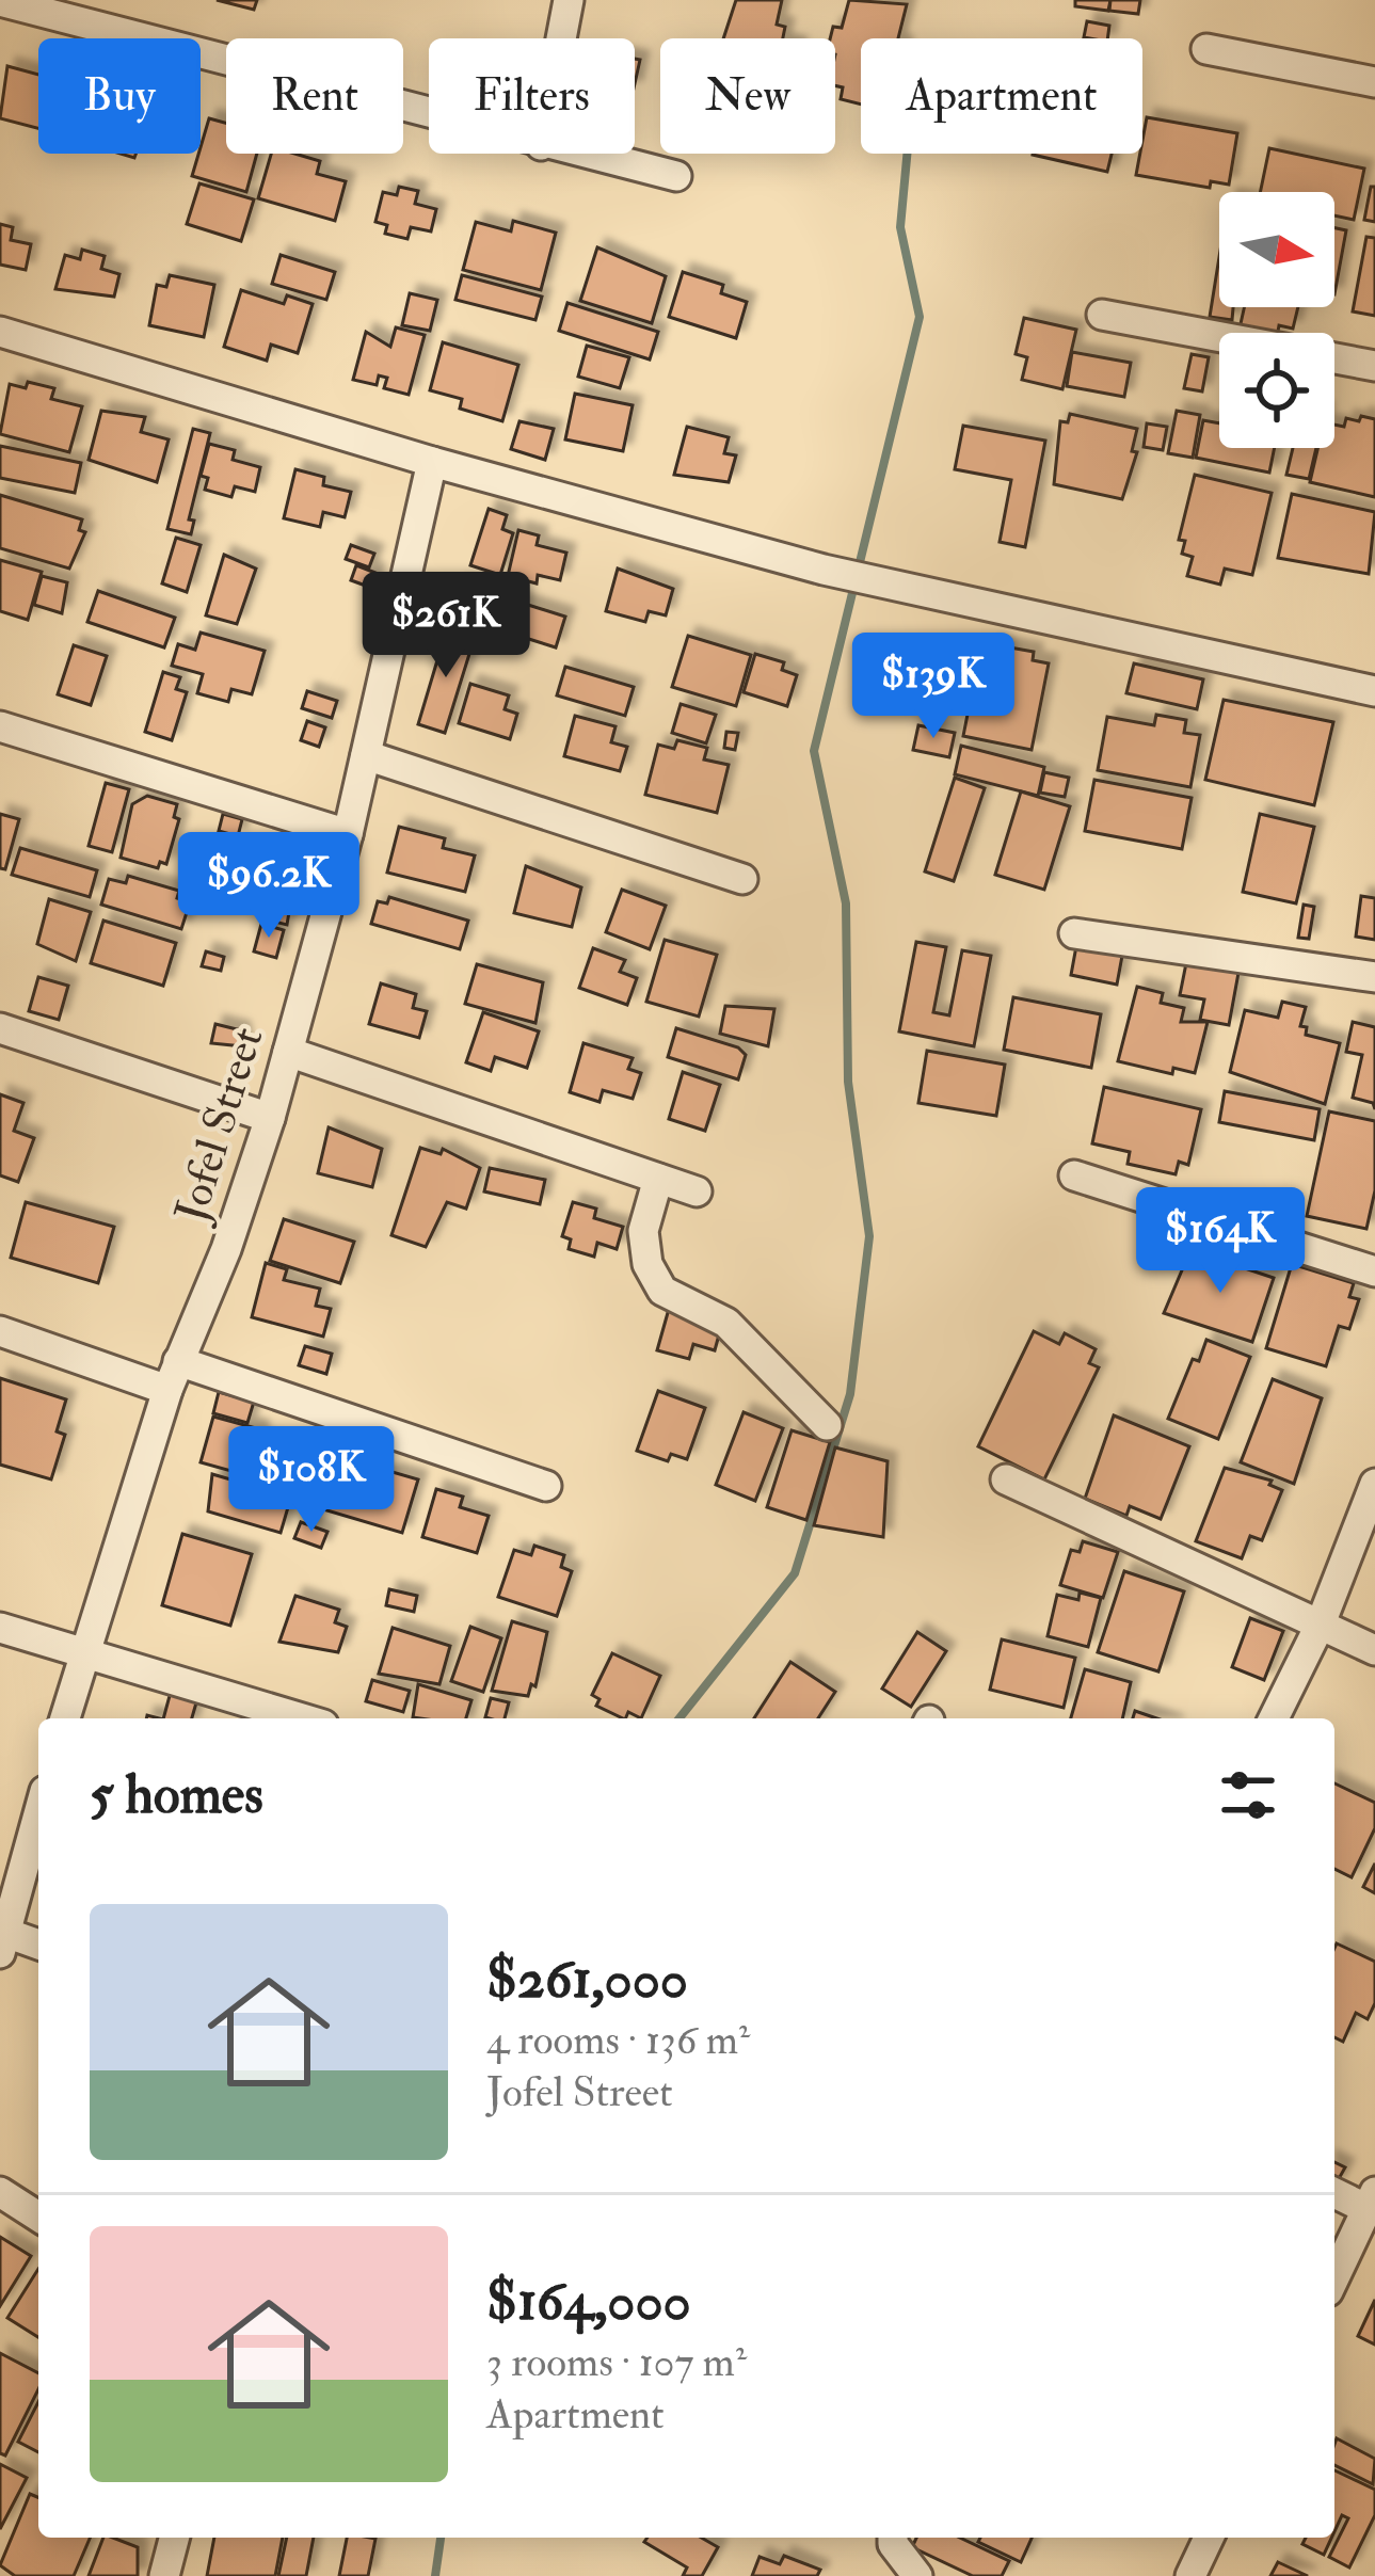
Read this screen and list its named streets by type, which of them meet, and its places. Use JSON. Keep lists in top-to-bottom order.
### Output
{
  "streets": {
    "street": ["Jofel Street"]
  },
  "north": "right",
  "page": {
    "chip": [
      "Buy",
      "Rent",
      "Filters",
      "New",
      "Apartment"
    ],
    "price": [
      "$261K",
      "$139K",
      "$96.2K",
      "$164K",
      "$108K"
    ],
    "heading": "5 homes",
    "list": [
      {
        "name": "$261,000",
        "note": "4 rooms · 136 m² · Jofel Street"
      },
      {
        "name": "$164,000",
        "note": "3 rooms · 107 m² · Apartment"
      }
    ]
  }
}
